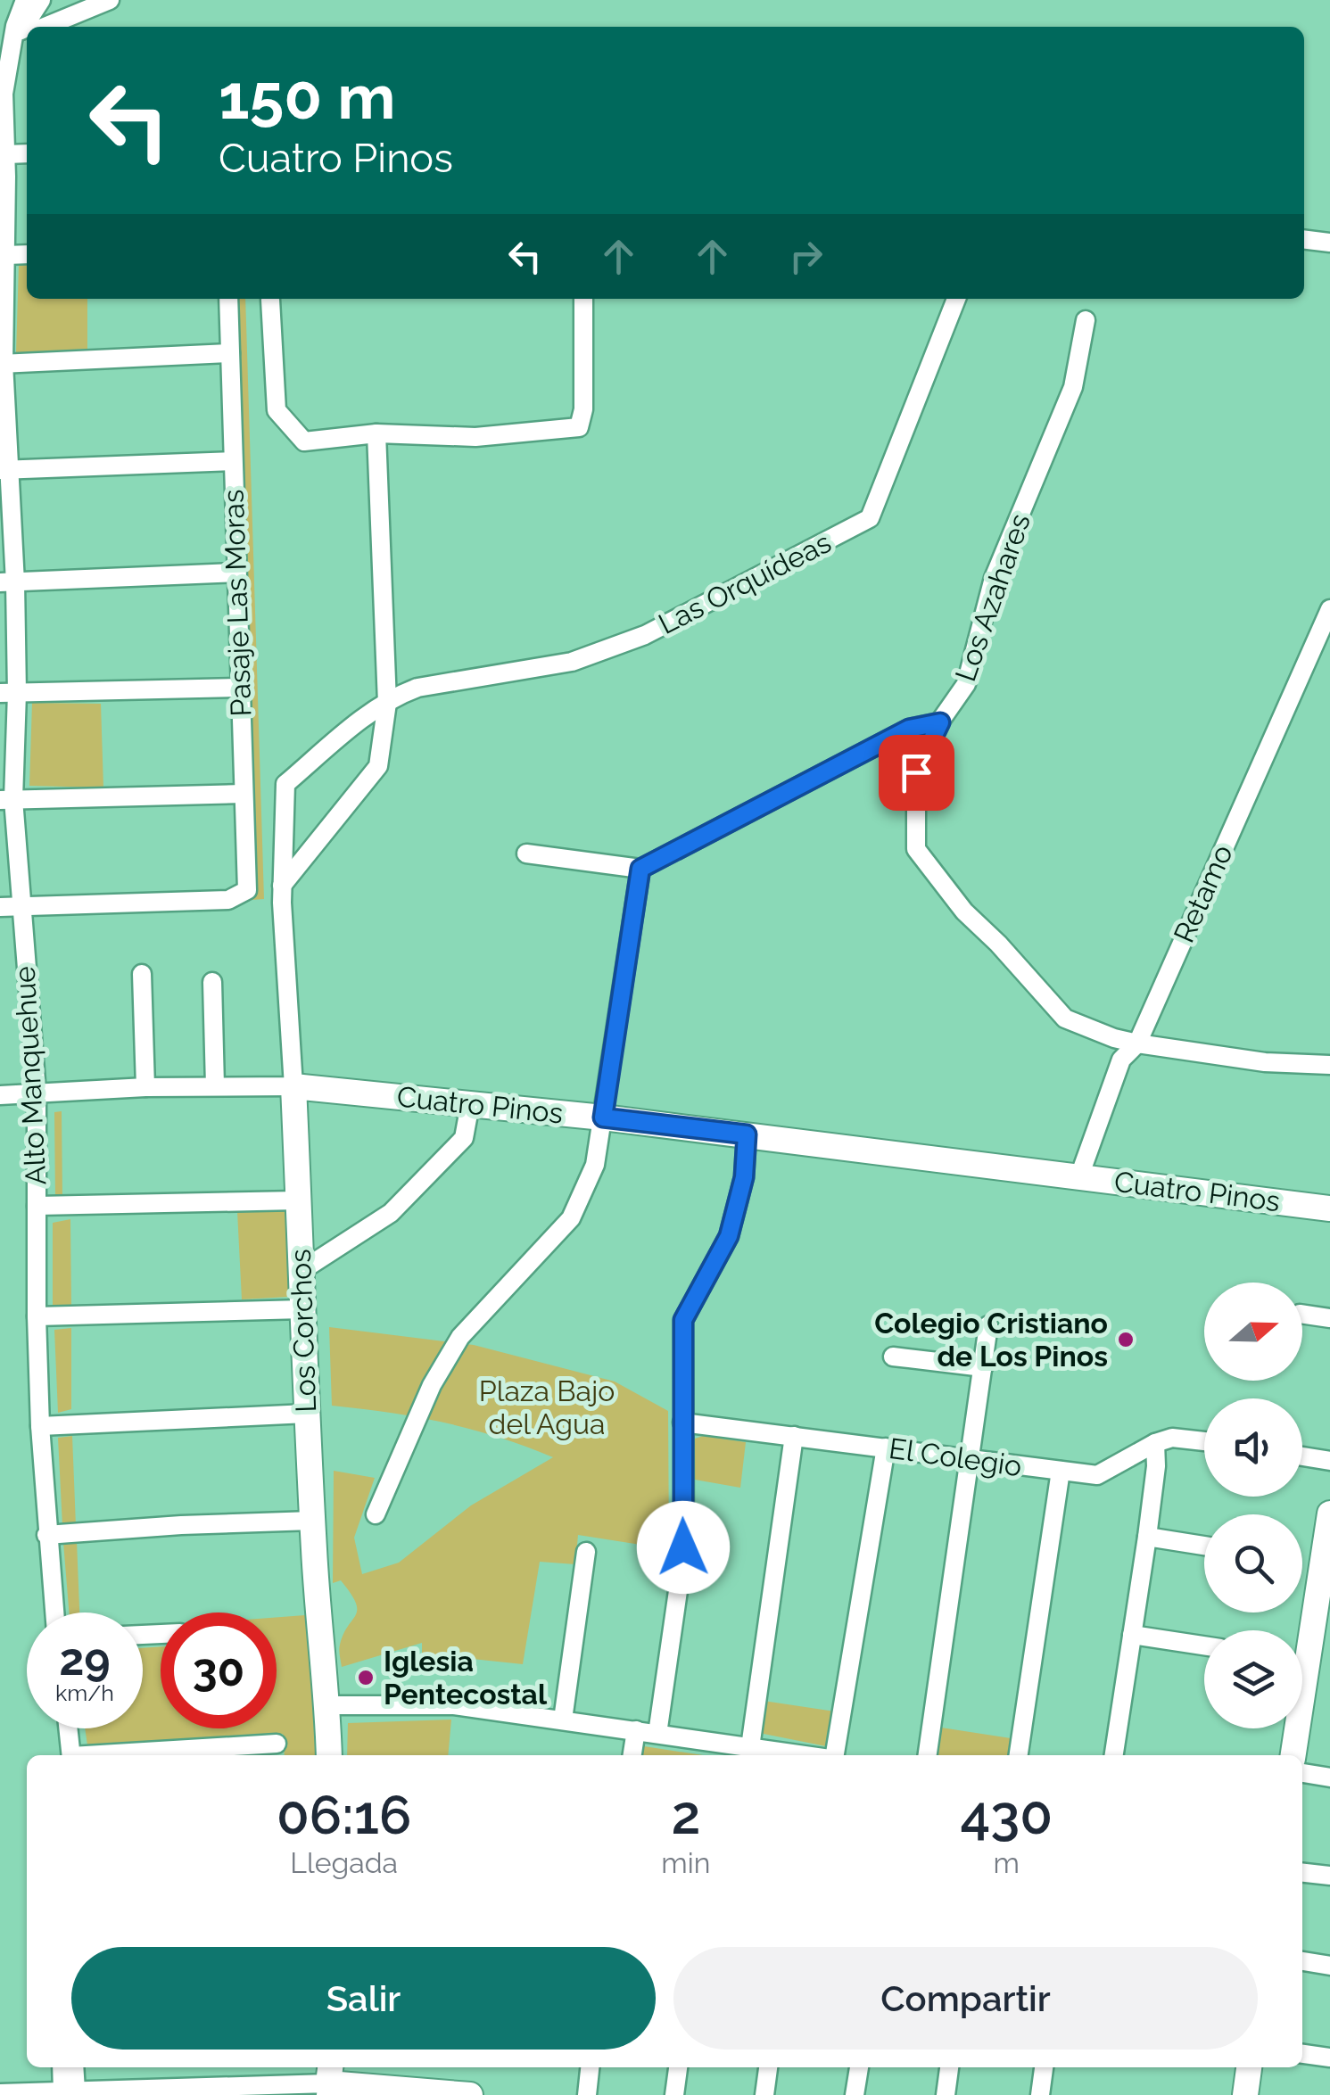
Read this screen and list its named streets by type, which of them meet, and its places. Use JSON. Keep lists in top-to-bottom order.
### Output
{
  "streets": {
    "street": [
      "Las Orquídeas",
      "Los Azahares",
      "Pasaje Las Moras",
      "Retamo",
      "Alto Manquehue",
      "Cuatro Pinos",
      "Los Corchos",
      "El Colegio"
    ]
  },
  "crossings": [
    ["Las Orquídeas", "Los Corchos"],
    ["Los Azahares", "Retamo"],
    ["Pasaje Las Moras", "Alto Manquehue"],
    ["Retamo", "Cuatro Pinos"],
    ["Alto Manquehue", "Cuatro Pinos"],
    ["Cuatro Pinos", "Los Corchos"]
  ],
  "parks": ["Plaza Bajo del Agua"],
  "places": ["Colegio Cristiano de Los Pinos", "Iglesia Pentecostal"],
  "north": "right",
  "page": {
    "turn": ["150 m", "Cuatro Pinos"],
    "speed": "29 km/h",
    "limit": "30",
    "eta": [
      "06:16",
      "Llegada",
      "2",
      "min",
      "430",
      "m"
    ],
    "buttons": ["Salir", "Compartir"]
  }
}
